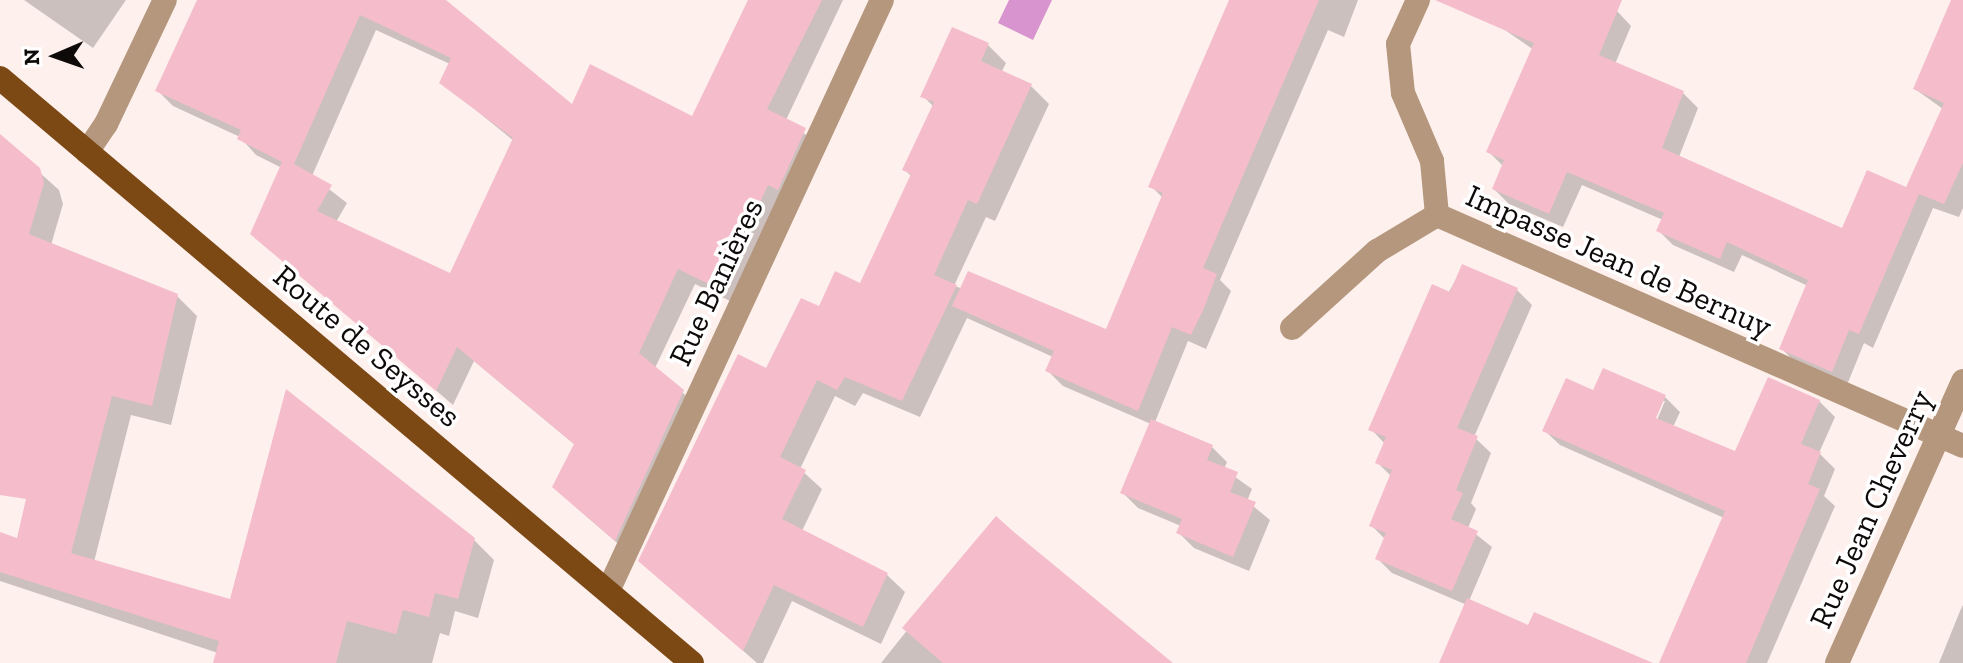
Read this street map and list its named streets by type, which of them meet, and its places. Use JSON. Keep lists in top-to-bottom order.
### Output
{
  "streets": {
    "main road": ["Route de Seysses"],
    "street": ["Impasse Jean de Bernuy", "Rue Banières", "Rue Jean Cheverry"]
  },
  "crossings": [
    ["Impasse Jean de Bernuy", "Rue Jean Cheverry"],
    ["Rue Banières", "Route de Seysses"]
  ],
  "north": "left"
}
